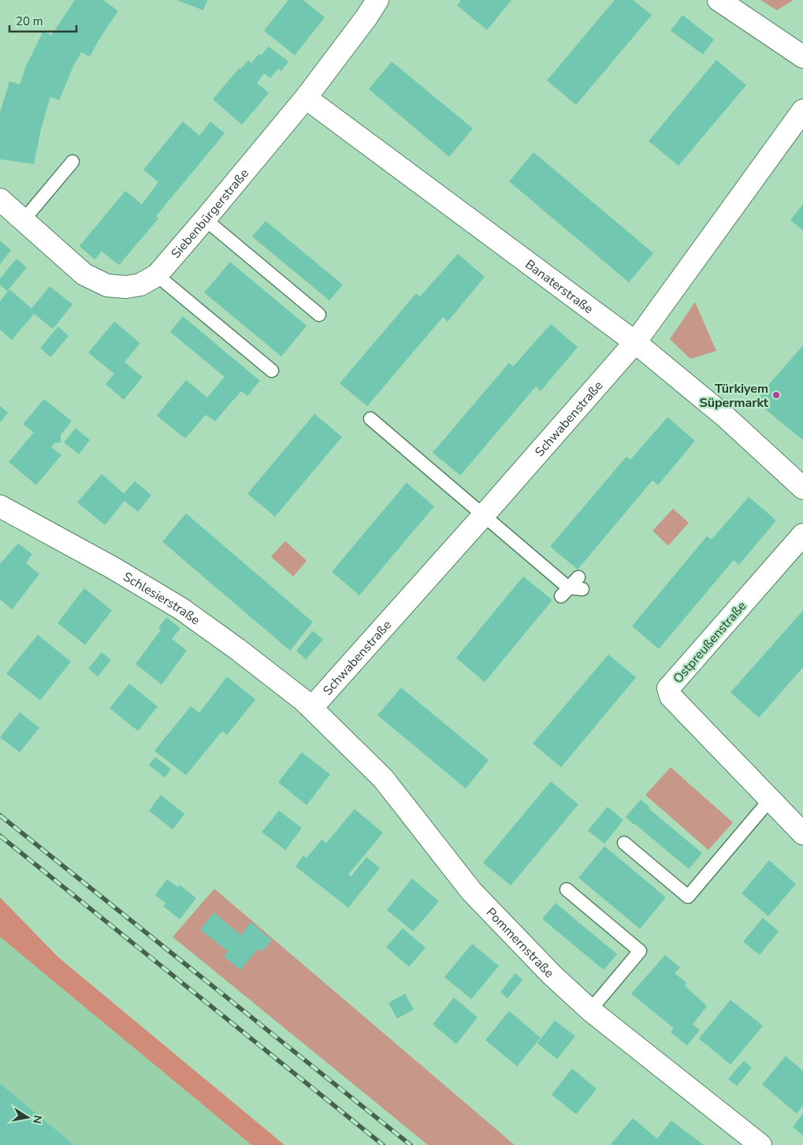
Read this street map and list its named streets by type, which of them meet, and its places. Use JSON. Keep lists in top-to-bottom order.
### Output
{
  "streets": {
    "street": [
      "Siebenbürgerstraße",
      "Banaterstraße",
      "Schwabenstraße",
      "Schlesierstraße",
      "Ostpreußenstraße",
      "Pommernstraße"
    ]
  },
  "crossings": [
    ["Siebenbürgerstraße", "Banaterstraße"],
    ["Banaterstraße", "Schwabenstraße"],
    ["Schwabenstraße", "Schlesierstraße"],
    ["Schwabenstraße", "Pommernstraße"],
    ["Schlesierstraße", "Pommernstraße"]
  ],
  "places": ["Türkiyem Süpermarkt"],
  "scale_bar": "20 m",
  "north": "right"
}
